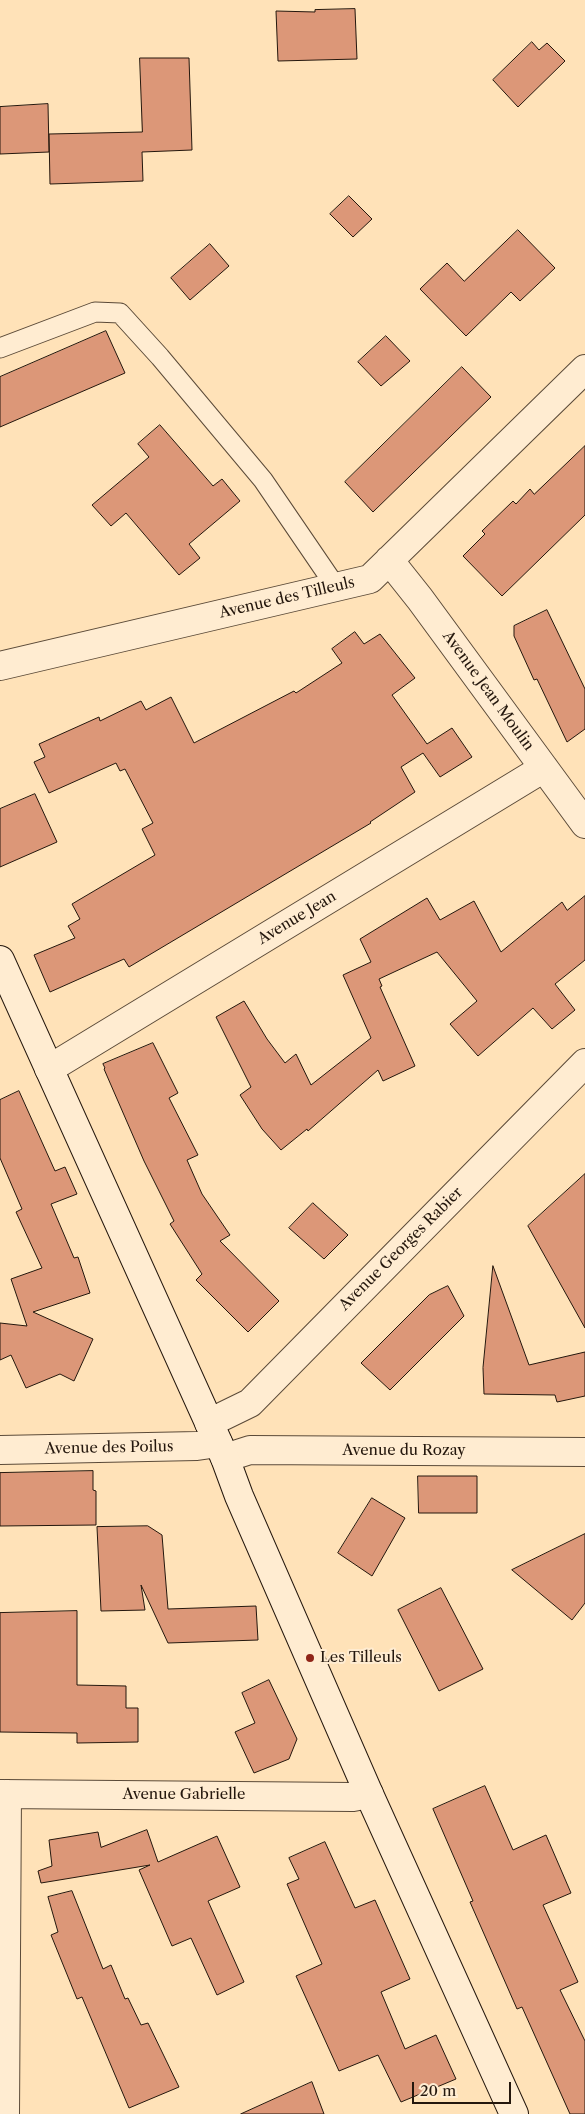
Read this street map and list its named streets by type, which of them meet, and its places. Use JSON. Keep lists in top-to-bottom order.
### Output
{
  "streets": {
    "street": [
      "Avenue des Tilleuls",
      "Avenue Jean Moulin",
      "Avenue Jean",
      "Avenue Georges Rabier",
      "Avenue des Poilus",
      "Avenue du Rozay",
      "Avenue Gabrielle"
    ]
  },
  "crossings": [
    ["Avenue des Tilleuls", "Avenue Jean Moulin"],
    ["Avenue Jean Moulin", "Avenue Jean"],
    ["Avenue Georges Rabier", "Avenue des Poilus"],
    ["Avenue Georges Rabier", "Avenue du Rozay"],
    ["Avenue des Poilus", "Avenue du Rozay"]
  ],
  "places": ["Les Tilleuls"],
  "scale_bar": "20 m"
}
